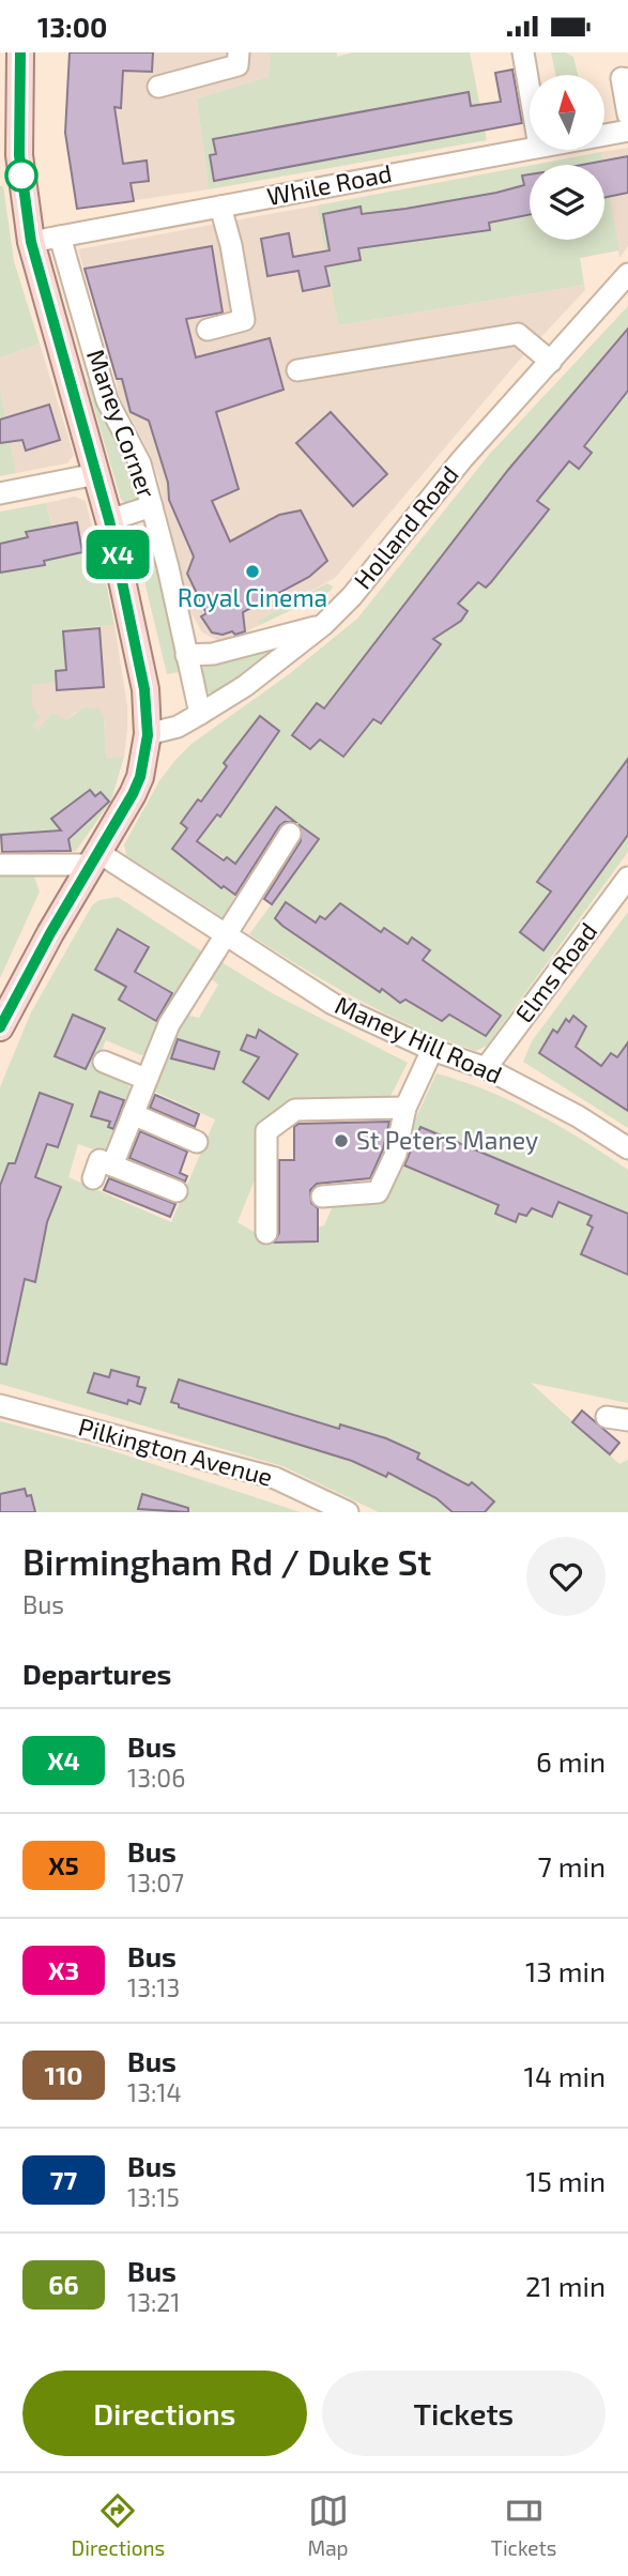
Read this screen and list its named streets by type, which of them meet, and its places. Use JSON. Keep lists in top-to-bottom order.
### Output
{
  "streets": {
    "street": [
      "While Road",
      "Maney Corner",
      "Holland Road",
      "Elms Road",
      "Maney Hill Road",
      "Pilkington Avenue"
    ]
  },
  "crossings": [
    ["While Road", "Maney Corner"],
    ["Maney Corner", "Holland Road"],
    ["Elms Road", "Maney Hill Road"]
  ],
  "places": ["Royal Cinema", "St Peters Maney"],
  "lines": ["bus line X4"],
  "north": "top",
  "page": {
    "status": "13:00",
    "on_map": "X4",
    "heading": [
      ["Birmingham Rd / Duke St", "Bus"],
      "Departures"
    ],
    "list": [
      {
        "mark": "X4",
        "name": "Bus",
        "note": "13:06",
        "value": "6 min"
      },
      {
        "mark": "X5",
        "name": "Bus",
        "note": "13:07",
        "value": "7 min"
      },
      {
        "mark": "X3",
        "name": "Bus",
        "note": "13:13",
        "value": "13 min"
      },
      {
        "mark": "110",
        "name": "Bus",
        "note": "13:14",
        "value": "14 min"
      },
      {
        "mark": "77",
        "name": "Bus",
        "note": "13:15",
        "value": "15 min"
      },
      {
        "mark": "66",
        "name": "Bus",
        "note": "13:21",
        "value": "21 min"
      }
    ],
    "buttons": ["Directions", "Tickets"],
    "tabs": ["Directions", "Map", "Tickets"]
  }
}
